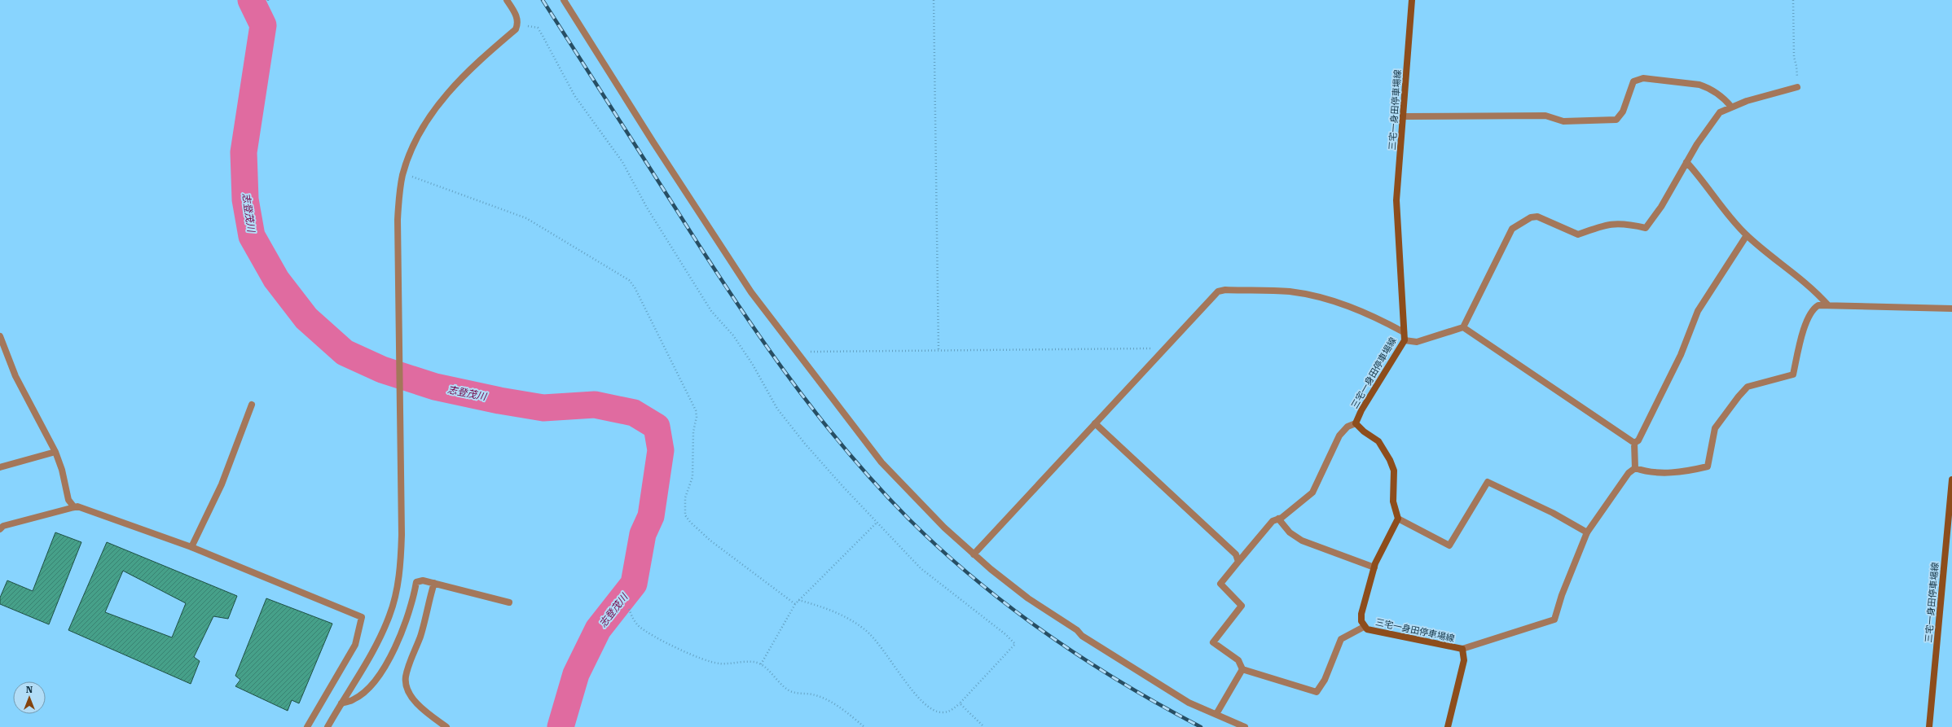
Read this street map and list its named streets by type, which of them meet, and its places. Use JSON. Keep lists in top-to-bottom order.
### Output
{
  "streets": {
    "main road": ["三宅一身田停車場線"]
  },
  "water": ["志登茂川"],
  "north": "top"
}
